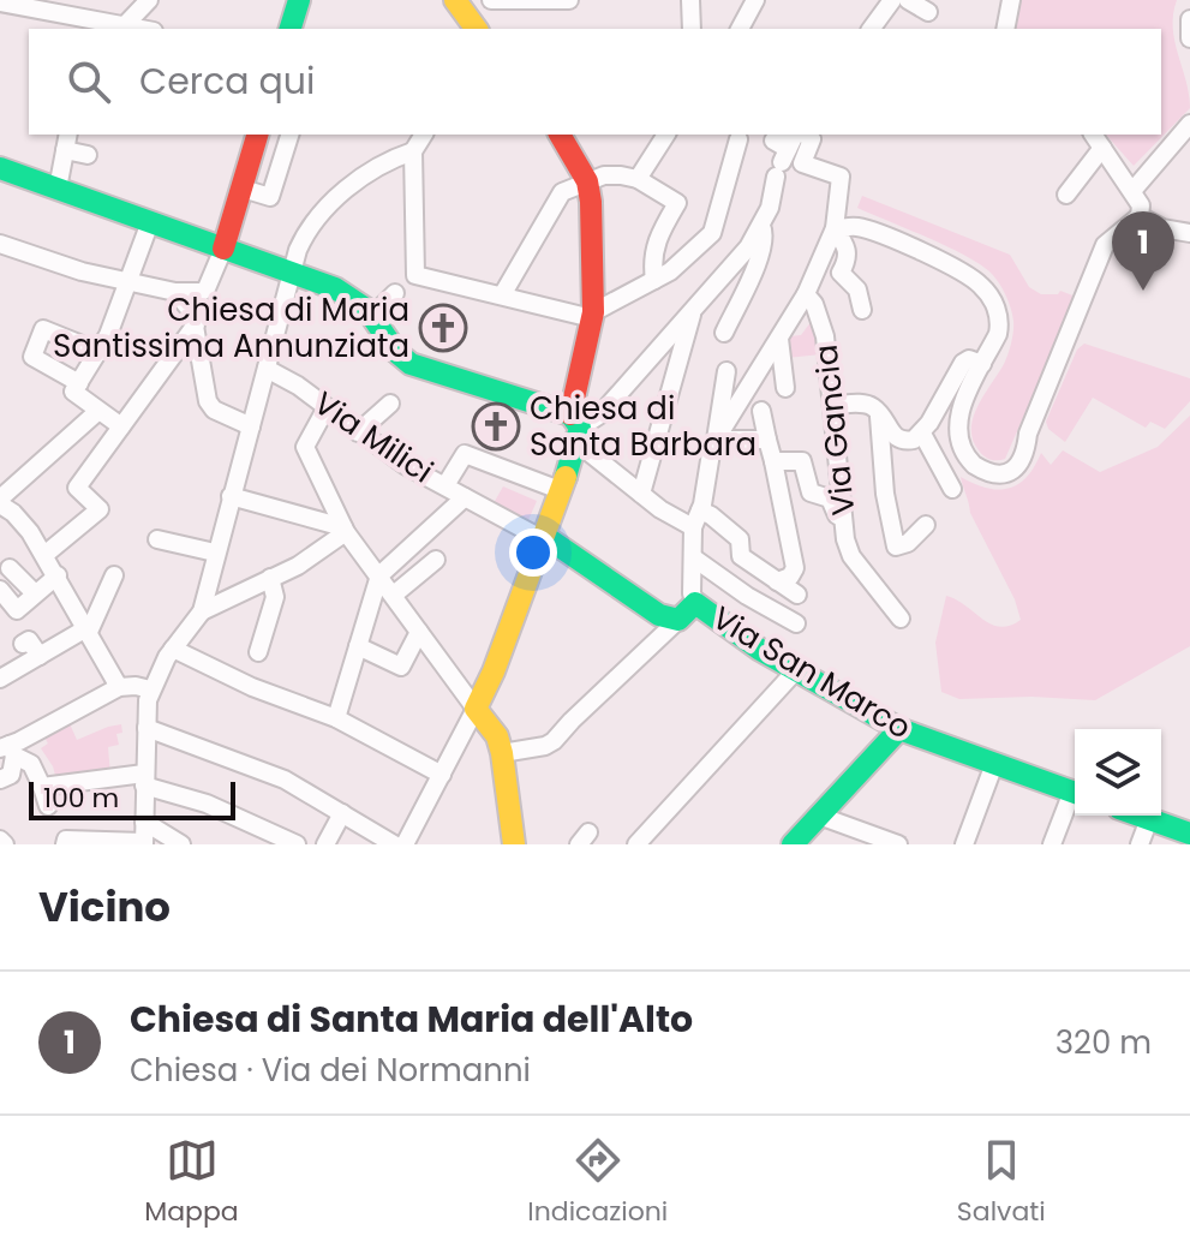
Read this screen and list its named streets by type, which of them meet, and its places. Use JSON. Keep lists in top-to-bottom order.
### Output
{
  "streets": {
    "street": ["Via Gancia", "Via Milici", "Via San Marco"]
  },
  "crossings": [
    ["Via Milici", "Via San Marco"]
  ],
  "places": {
    "church": ["Chiesa di Maria Santissima Annunziata", "Chiesa di Santa Barbara"]
  },
  "scale_bar": "100 m",
  "page": {
    "search": "Cerca qui",
    "pins": "1",
    "scale": "100 m",
    "heading": "Vicino",
    "list": [
      {
        "mark": "1",
        "name": "Chiesa di Santa Maria dell'Alto",
        "note": "Chiesa · Via dei Normanni",
        "value": "320 m"
      }
    ],
    "nav": ["Mappa", "Indicazioni", "Salvati"]
  }
}
